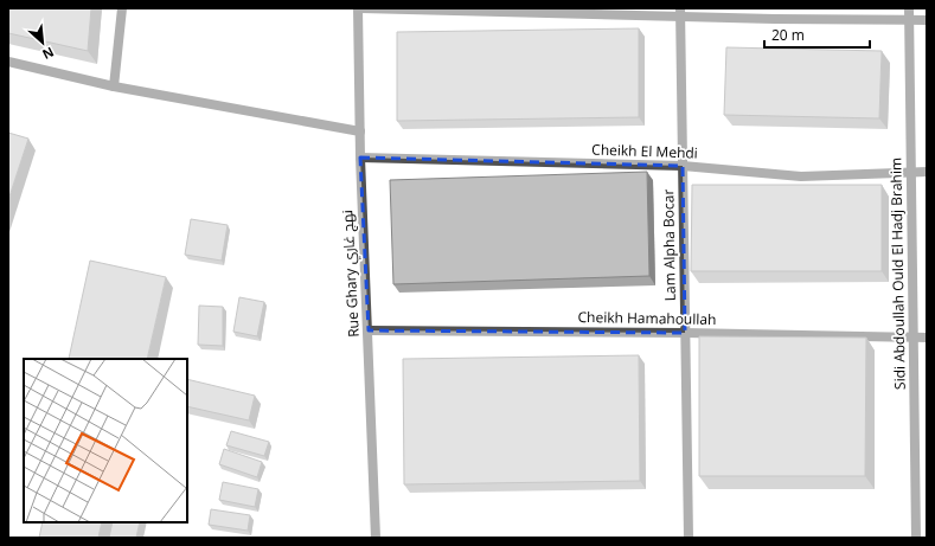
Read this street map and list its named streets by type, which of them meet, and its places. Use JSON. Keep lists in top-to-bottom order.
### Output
{
  "streets": {
    "street": [
      "Cheikh El Mehdi",
      "Lam Alpha Bocar",
      "Rue Ghary نهج غاري",
      "Sidi Abdoullah Ould El Hadj Brahim",
      "Cheikh Hamahoullah"
    ]
  },
  "crossings": [
    ["Cheikh El Mehdi", "Lam Alpha Bocar"],
    ["Cheikh El Mehdi", "Rue Ghary نهج غاري"],
    ["Cheikh El Mehdi", "Sidi Abdoullah Ould El Hadj Brahim"],
    ["Lam Alpha Bocar", "Cheikh Hamahoullah"],
    ["Rue Ghary نهج غاري", "Cheikh Hamahoullah"],
    ["Sidi Abdoullah Ould El Hadj Brahim", "Cheikh Hamahoullah"]
  ],
  "scale_bar": "20 m",
  "north": "bottom right"
}
